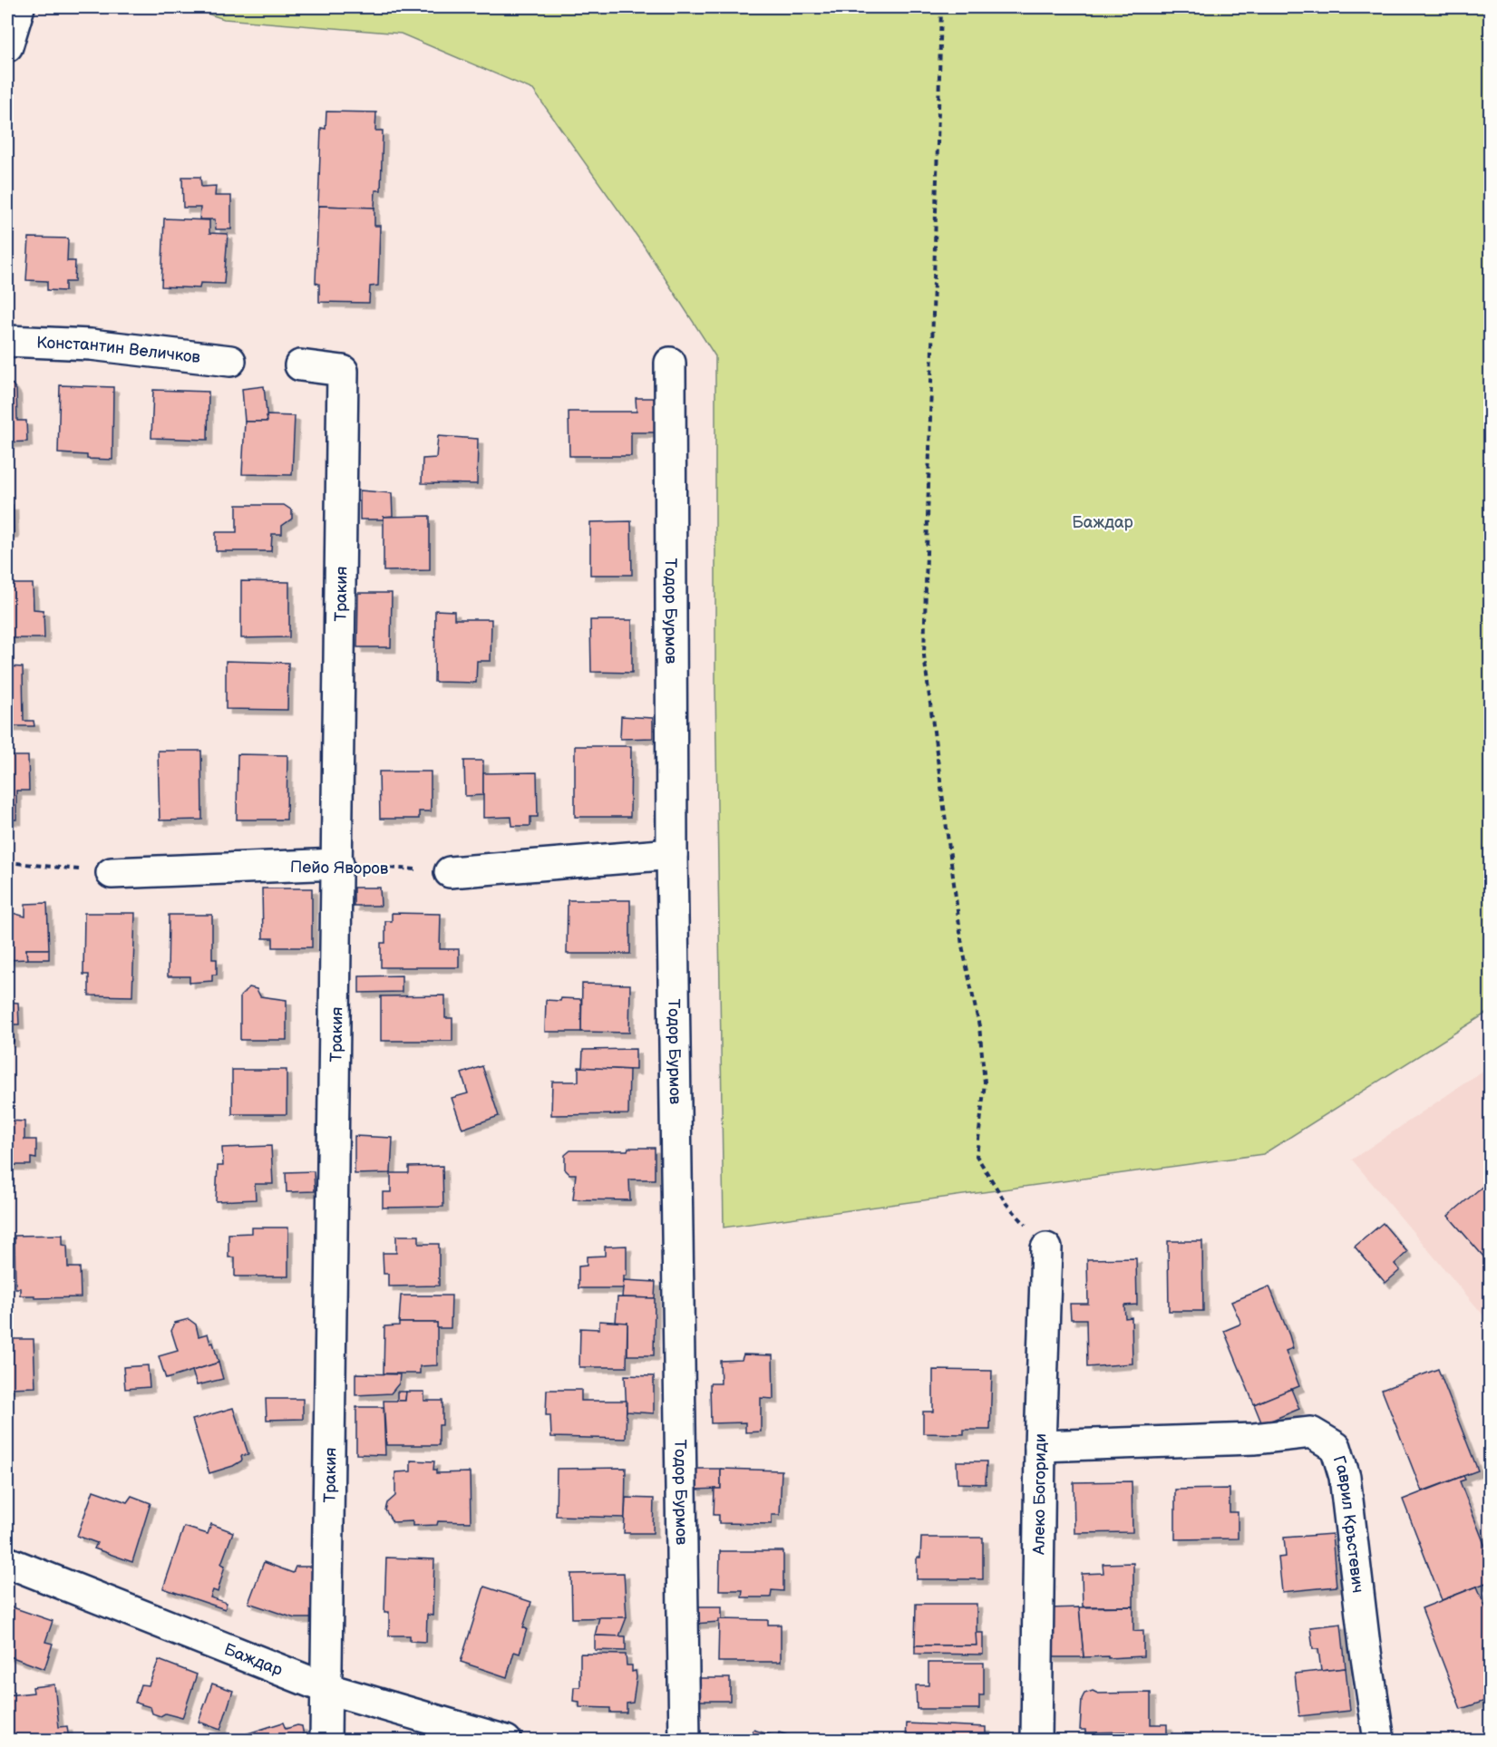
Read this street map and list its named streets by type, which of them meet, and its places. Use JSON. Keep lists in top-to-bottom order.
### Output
{
  "streets": {
    "street": [
      "Константин Величков",
      "Тракия",
      "Тодор Бурмов",
      "Пейо Яворов",
      "Алеко Богориди",
      "Гаврил Кръстевич",
      "Баждар"
    ]
  },
  "crossings": [
    ["Тракия", "Пейо Яворов"],
    ["Тракия", "Баждар"],
    ["Алеко Богориди", "Гаврил Кръстевич"]
  ],
  "parks": ["Баждар"]
}
